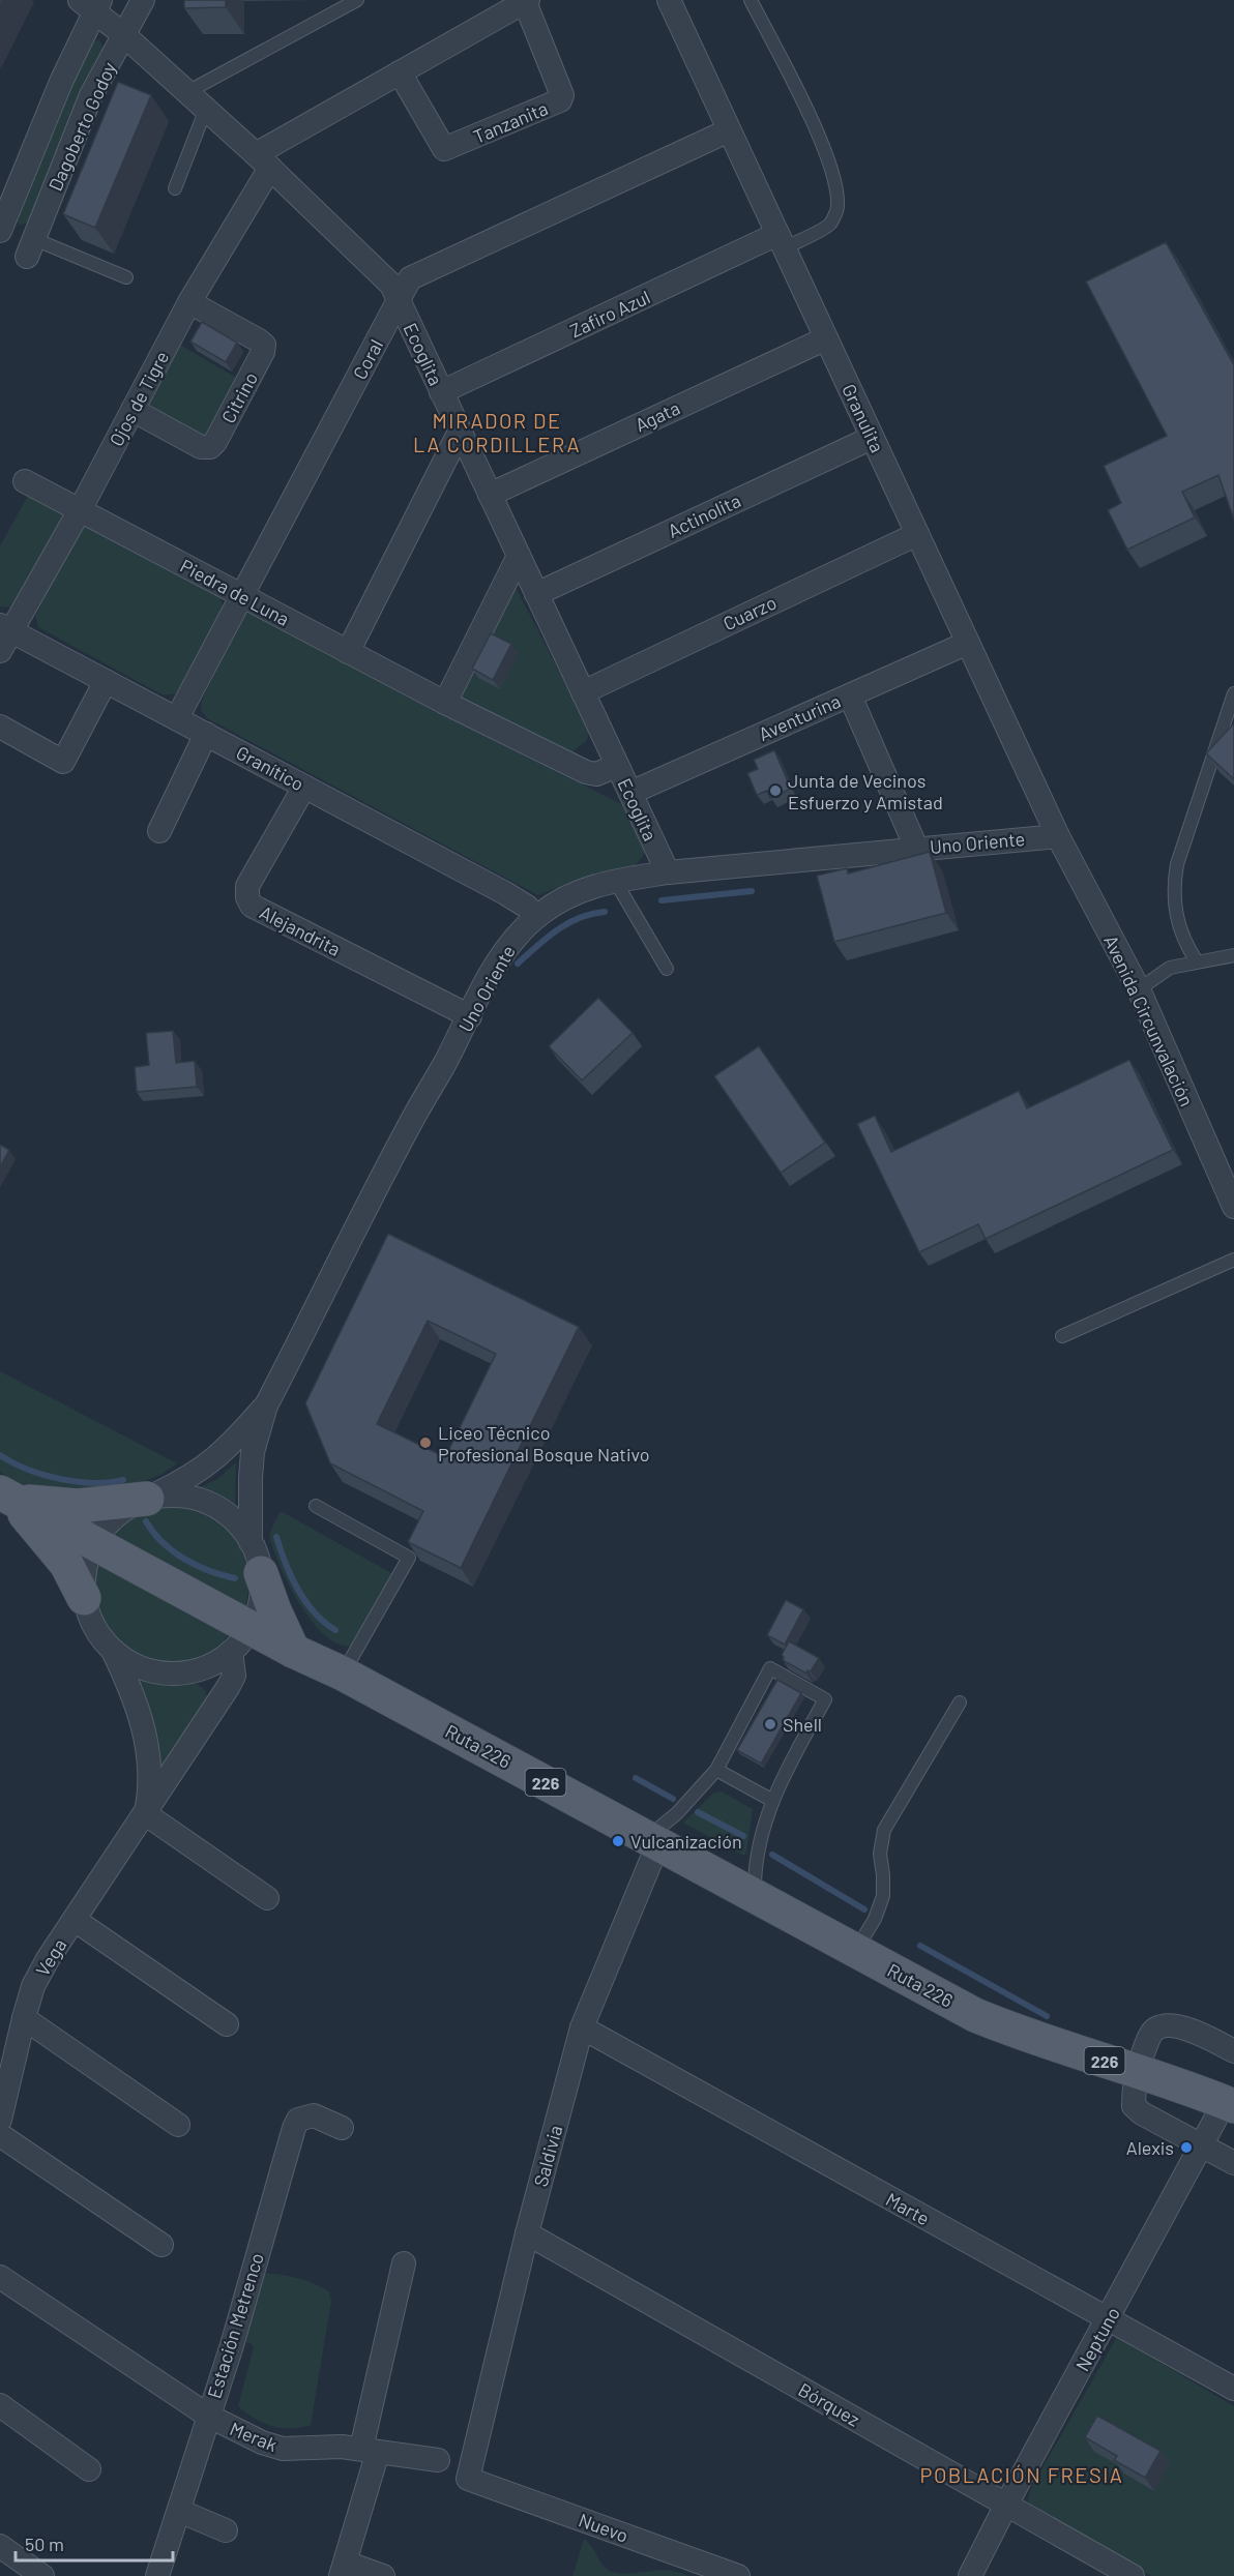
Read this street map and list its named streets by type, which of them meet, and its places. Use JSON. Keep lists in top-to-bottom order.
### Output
{
  "streets": {
    "main road": ["Ruta 226", "226"],
    "street": [
      "Tanzanita",
      "Dagoberto Godoy",
      "Zafiro Azul",
      "Ecoglita",
      "Coral",
      "Citrino",
      "Ojos de Tigre",
      "Agata",
      "Granulita",
      "Actinolita",
      "Piedra de Luna",
      "Cuarzo",
      "Aventurina",
      "Granítico",
      "Uno Oriente",
      "Alejandrita",
      "Avenida Circunvalación",
      "Vega",
      "Saldivia",
      "Marte",
      "Estación Metrenco",
      "Neptuno",
      "Bórquez",
      "Merak",
      "Nuevo"
    ]
  },
  "crossings": [
    ["Tanzanita", "Ojos de Tigre"],
    ["Dagoberto Godoy", "Ecoglita"],
    ["Zafiro Azul", "Ecoglita"],
    ["Zafiro Azul", "Granulita"],
    ["Ecoglita", "Coral"],
    ["Ecoglita", "Ojos de Tigre"],
    ["Ecoglita", "Agata"],
    ["Ecoglita", "Actinolita"],
    ["Ecoglita", "Piedra de Luna"],
    ["Ecoglita", "Cuarzo"],
    ["Ecoglita", "Aventurina"],
    ["Ecoglita", "Uno Oriente"],
    ["Coral", "Granulita"],
    ["Coral", "Piedra de Luna"],
    ["Coral", "Granítico"],
    ["Citrino", "Ojos de Tigre"],
    ["Ojos de Tigre", "Piedra de Luna"],
    ["Ojos de Tigre", "Granítico"],
    ["Agata", "Granulita"],
    ["Granulita", "Actinolita"],
    ["Granulita", "Cuarzo"],
    ["Granulita", "Aventurina"],
    ["Granulita", "Uno Oriente"],
    ["Granulita", "Avenida Circunvalación"],
    ["Granítico", "Uno Oriente"],
    ["Granítico", "Alejandrita"],
    ["Uno Oriente", "Alejandrita"],
    ["Uno Oriente", "Avenida Circunvalación"],
    ["Uno Oriente", "Ruta 226"],
    ["Uno Oriente", "Vega"],
    ["Ruta 226", "Vega"],
    ["Ruta 226", "Saldivia"],
    ["Ruta 226", "Neptuno"],
    ["Saldivia", "Marte"],
    ["Saldivia", "Bórquez"],
    ["Saldivia", "Nuevo"],
    ["Marte", "Neptuno"],
    ["Estación Metrenco", "Merak"],
    ["Neptuno", "Bórquez"]
  ],
  "districts": ["MIRADOR DE LA CORDILLERA", "POBLACIÓN FRESIA"],
  "places": [
    "Junta de Vecinos Esfuerzo y Amistad",
    "Liceo Técnico Profesional Bosque Nativo",
    "Shell",
    "Vulcanización",
    "Alexis"
  ],
  "scale_bar": "50 m"
}
